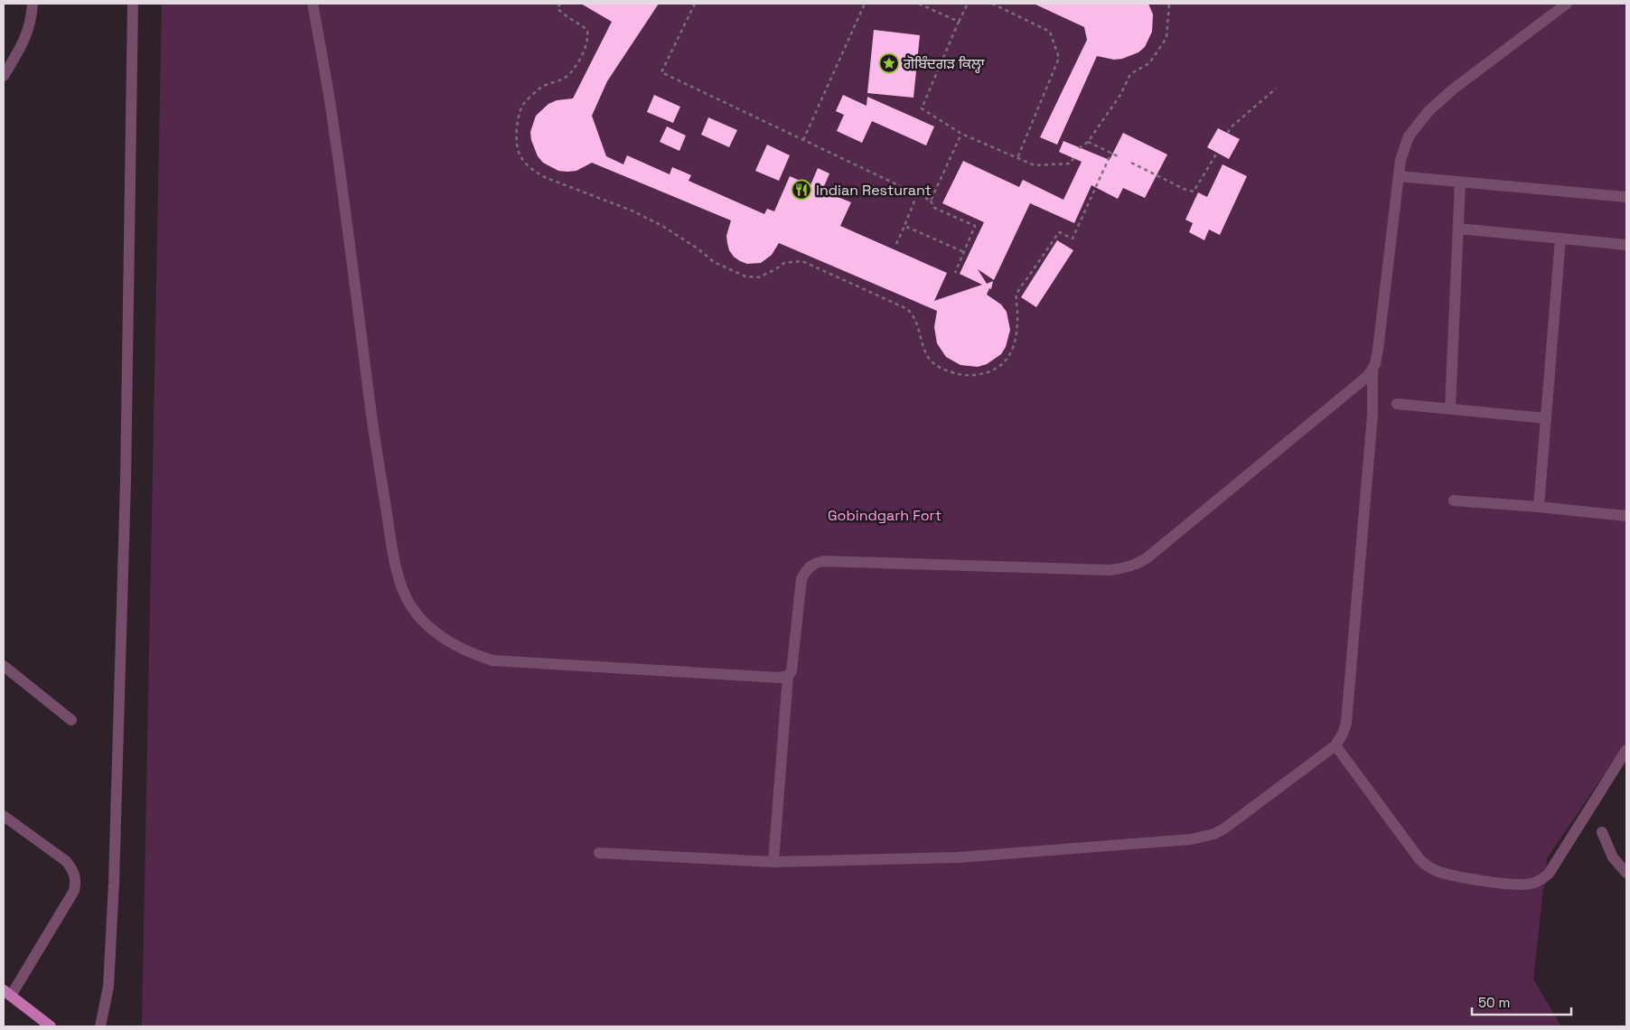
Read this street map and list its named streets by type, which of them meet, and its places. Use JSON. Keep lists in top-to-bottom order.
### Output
{
  "parks": ["Gobindgarh Fort"],
  "places": {
    "place": ["ਗੋਬਿੰਦਗੜ ਕਿਲ੍ਹਾ"],
    "restaurant": ["Indian Resturant"]
  },
  "scale_bar": "50 m"
}
